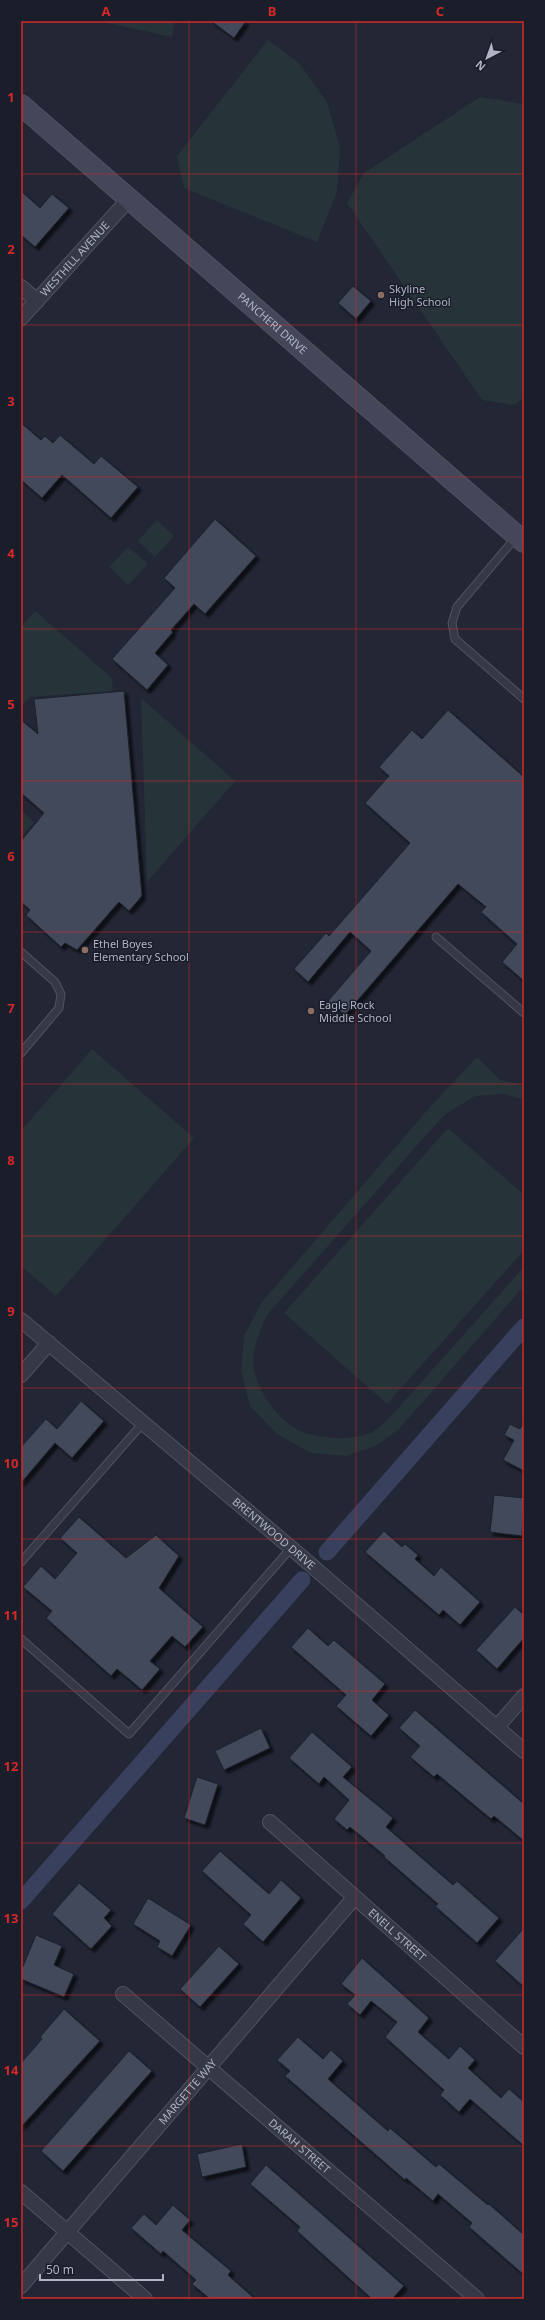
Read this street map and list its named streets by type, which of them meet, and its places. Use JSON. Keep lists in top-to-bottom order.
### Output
{
  "streets": {
    "street": [
      "WESTHILL AVENUE",
      "PANCHERI DRIVE",
      "BRENTWOOD DRIVE",
      "ENELL STREET",
      "MARGETTE WAY",
      "DARAH STREET"
    ]
  },
  "crossings": [
    ["WESTHILL AVENUE", "PANCHERI DRIVE"],
    ["ENELL STREET", "MARGETTE WAY"],
    ["MARGETTE WAY", "DARAH STREET"]
  ],
  "places": ["Skyline High School", "Ethel Boyes Elementary School", "Eagle Rock Middle School"],
  "scale_bar": "50 m",
  "north": "bottom left",
  "grid": {
    "columns": ["A", "B", "C"],
    "rows": [
      "1",
      "2",
      "3",
      "4",
      "5",
      "6",
      "7",
      "8",
      "9",
      "10",
      "11",
      "12",
      "13",
      "14",
      "15"
    ]
  }
}
